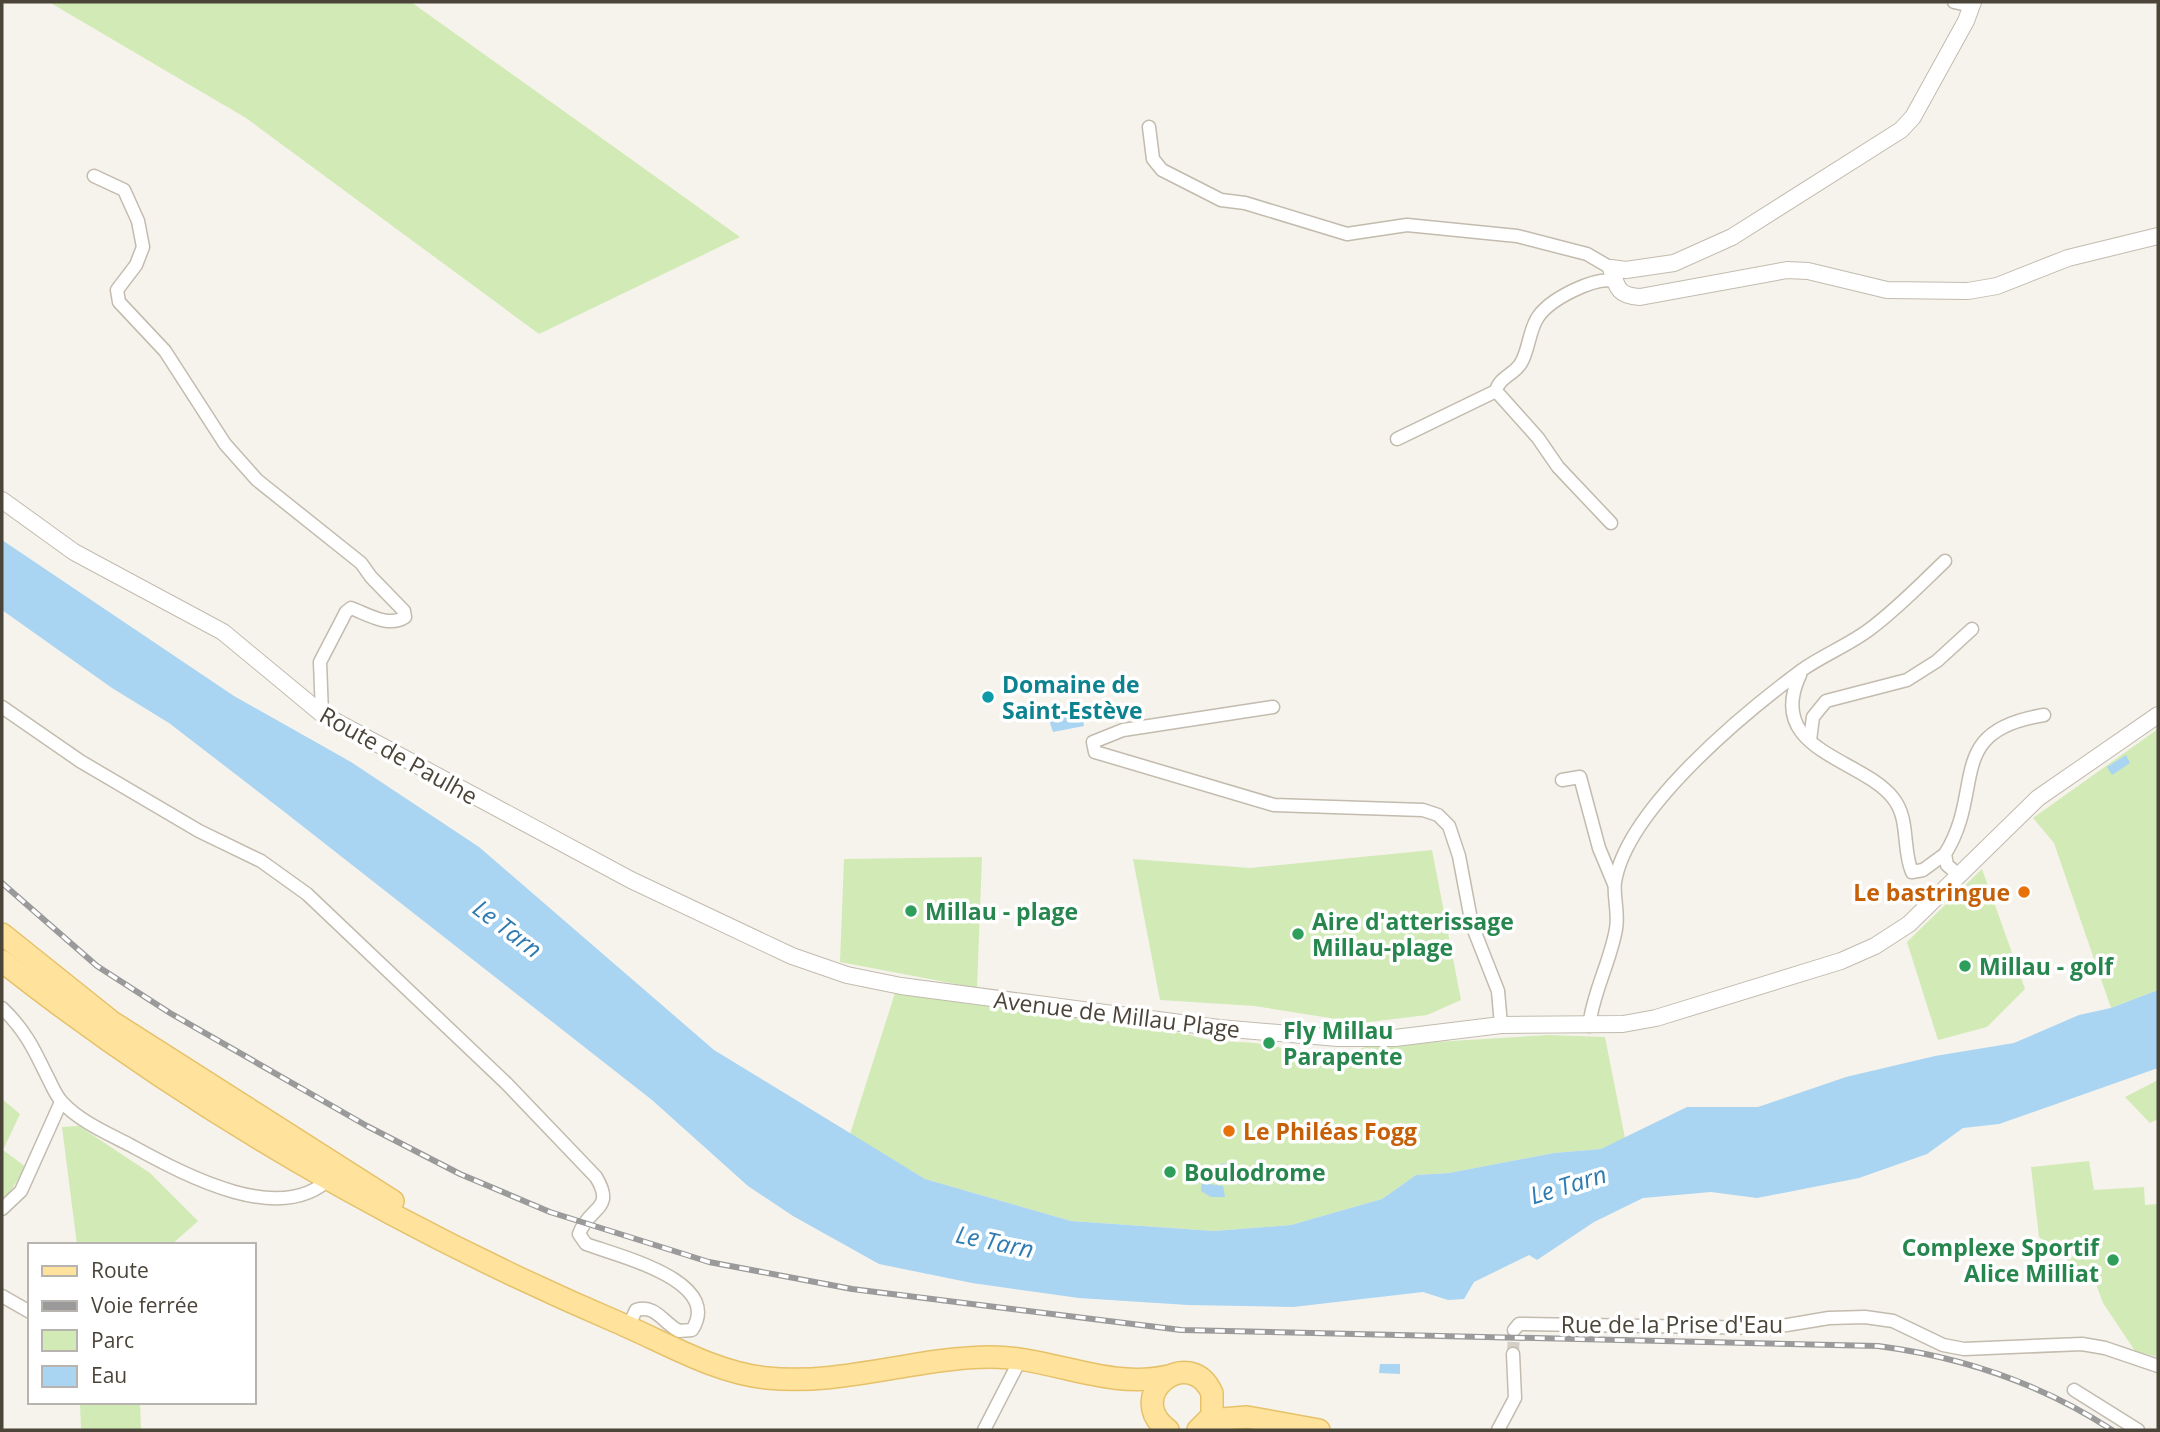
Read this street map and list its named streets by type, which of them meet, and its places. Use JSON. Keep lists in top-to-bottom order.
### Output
{
  "streets": {
    "street": ["Route de Paulhe", "Avenue de Millau Plage", "Rue de la Prise d'Eau"]
  },
  "crossings": [
    ["Route de Paulhe", "Avenue de Millau Plage"]
  ],
  "water": ["Le Tarn"],
  "places": [
    "Domaine de Saint-Estève",
    "Le bastringue",
    "Millau - plage",
    "Aire d'atterissage Millau-plage",
    "Millau - golf",
    "Fly Millau Parapente",
    "Le Philéas Fogg",
    "Boulodrome",
    "Complexe Sportif Alice Milliat"
  ],
  "legend": [
    "Route",
    "Voie ferrée",
    "Parc",
    "Eau"
  ]
}
